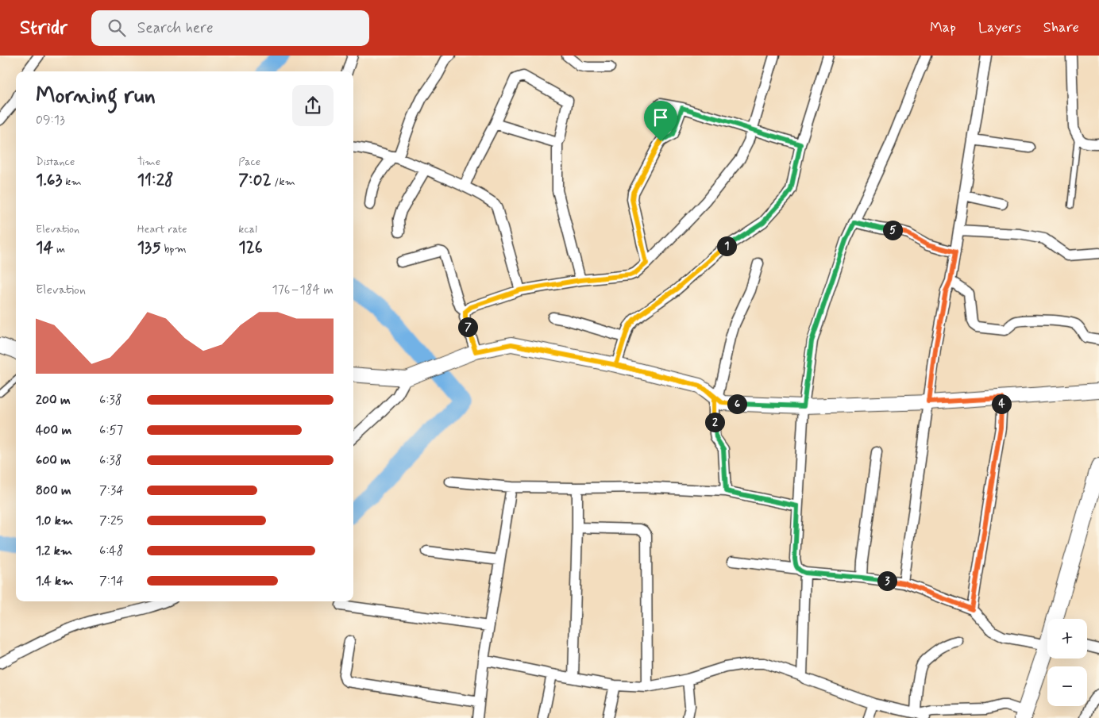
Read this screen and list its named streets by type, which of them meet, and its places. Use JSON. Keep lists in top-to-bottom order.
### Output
{
  "page": {
    "header": "Stridr",
    "search": "Search here",
    "nav": ["Map", "Layers", "Share"],
    "heading": ["Morning run", "09:13"],
    "stats": [
      ["Distance", "1.63 km"],
      ["Time", "11:28"],
      ["Pace", "7:02 /km"],
      ["Elevation", "14 m"],
      ["Heart rate", "135 bpm"],
      ["kcal", "126"]
    ],
    "pins": [
      "5",
      "1",
      "7",
      "4",
      "6",
      "2",
      "3"
    ],
    "chart": ["Elevation", "176–184 m"],
    "list": [
      {
        "name": "200 m",
        "note": "6:38"
      },
      {
        "name": "400 m",
        "note": "6:57"
      },
      {
        "name": "600 m",
        "note": "6:38"
      },
      {
        "name": "800 m",
        "note": "7:34"
      },
      {
        "name": "1.0 km",
        "note": "7:25"
      },
      {
        "name": "1.2 km",
        "note": "6:48"
      },
      {
        "name": "1.4 km",
        "note": "7:14"
      }
    ],
    "map_buttons": ["+", "−"]
  }
}
